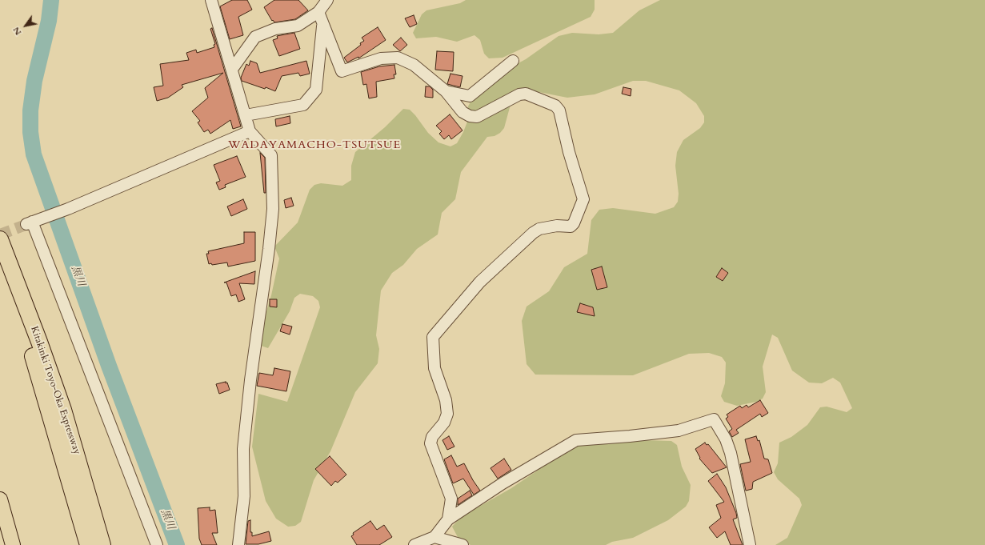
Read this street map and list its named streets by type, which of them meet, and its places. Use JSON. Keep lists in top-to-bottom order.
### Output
{
  "streets": {
    "highway": ["Kitakinki Toyo-Oka Expressway"]
  },
  "districts": ["WADAYAMACHO-TSUTSUE"],
  "water": ["黒川"],
  "north": "bottom left"
}
